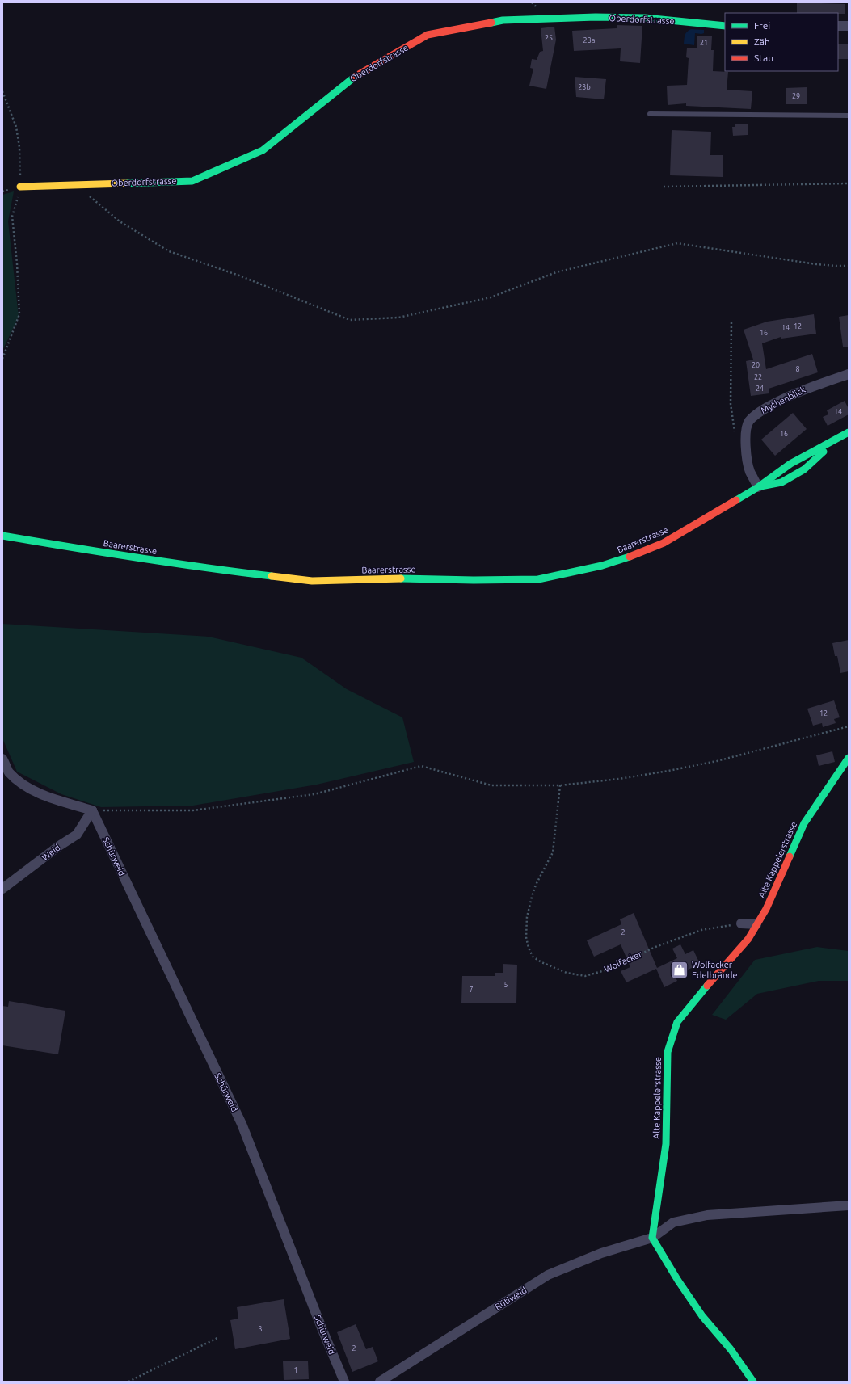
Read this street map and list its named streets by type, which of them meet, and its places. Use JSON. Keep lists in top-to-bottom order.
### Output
{
  "streets": {
    "street": [
      "Oberdorfstrasse",
      "Mythenblick",
      "Baarerstrasse",
      "Weid",
      "Schürweid",
      "Alte Kappelerstrasse",
      "Rütiweid"
    ],
    "path": ["Wolfacker"]
  },
  "crossings": [
    ["Mythenblick", "Baarerstrasse"],
    ["Weid", "Schürweid"],
    ["Alte Kappelerstrasse", "Rütiweid"]
  ],
  "places": {
    "shop": ["Wolfacker Edelbrände"]
  },
  "house_numbers": [
    "25",
    "23a",
    "21",
    "23b",
    "29",
    "12",
    "14",
    "16",
    "20",
    "8",
    "22",
    "24",
    "14",
    "16",
    "12",
    "2",
    "5",
    "7",
    "3",
    "2",
    "1"
  ],
  "legend": ["Frei", "Zäh", "Stau"]
}
